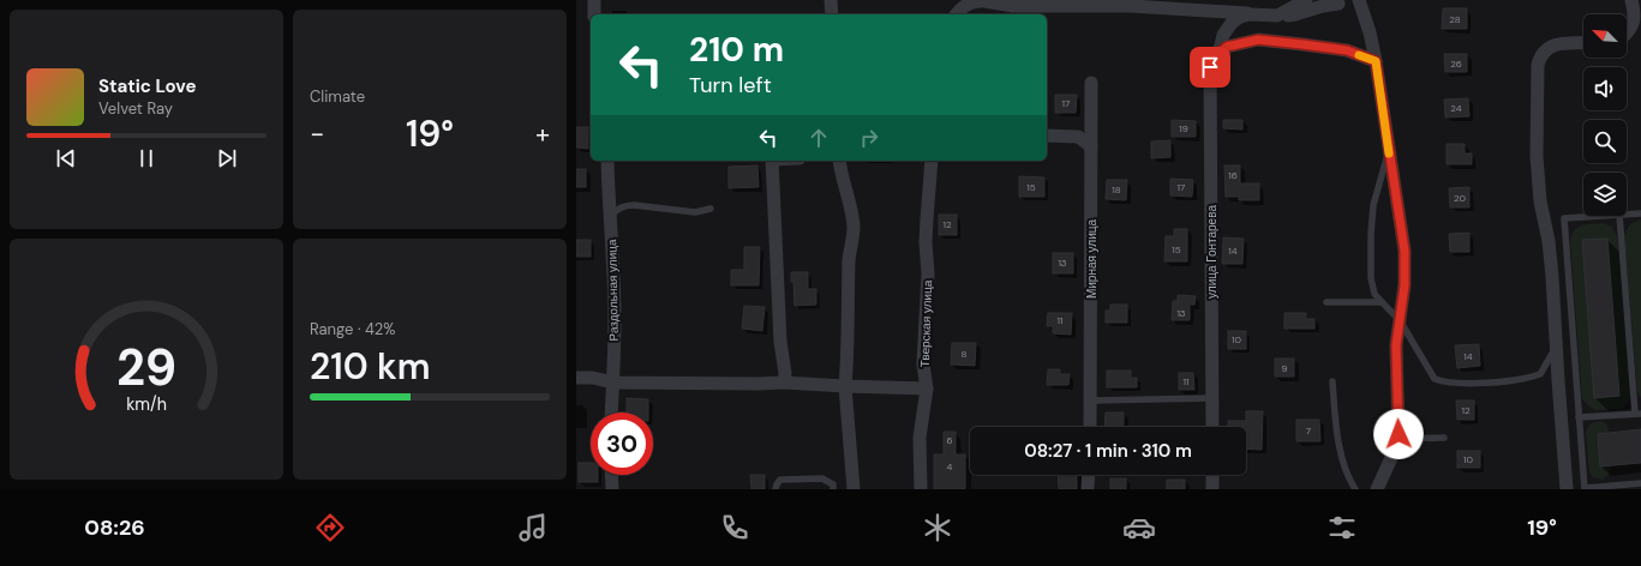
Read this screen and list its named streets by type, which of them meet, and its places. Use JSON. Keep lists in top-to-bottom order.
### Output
{
  "streets": {
    "street": [
      "улица Гонтарева",
      "Мирная улица",
      "Раздольная улица",
      "Тверская улица"
    ]
  },
  "house_numbers": [
    "28",
    "26",
    "17",
    "24",
    "19",
    "16",
    "15",
    "17",
    "18",
    "20",
    "12",
    "15",
    "14",
    "13",
    "13",
    "11",
    "10",
    "8",
    "14",
    "9",
    "11",
    "12",
    "7",
    "6",
    "10",
    "4"
  ],
  "north": "top left",
  "page": {
    "tile": [
      "Climate",
      ["Range · 42%", "210 km"]
    ],
    "turn": ["210 m", "Turn left"],
    "song": ["Static Love", "Velvet Ray"],
    "heat": ["−", "19°", "+"],
    "limit": "30",
    "trip": "08:27 · 1 min · 310 m",
    "tabs": ["08:26", "19°"],
    "gauge": ["29", "km/h"]
  }
}
